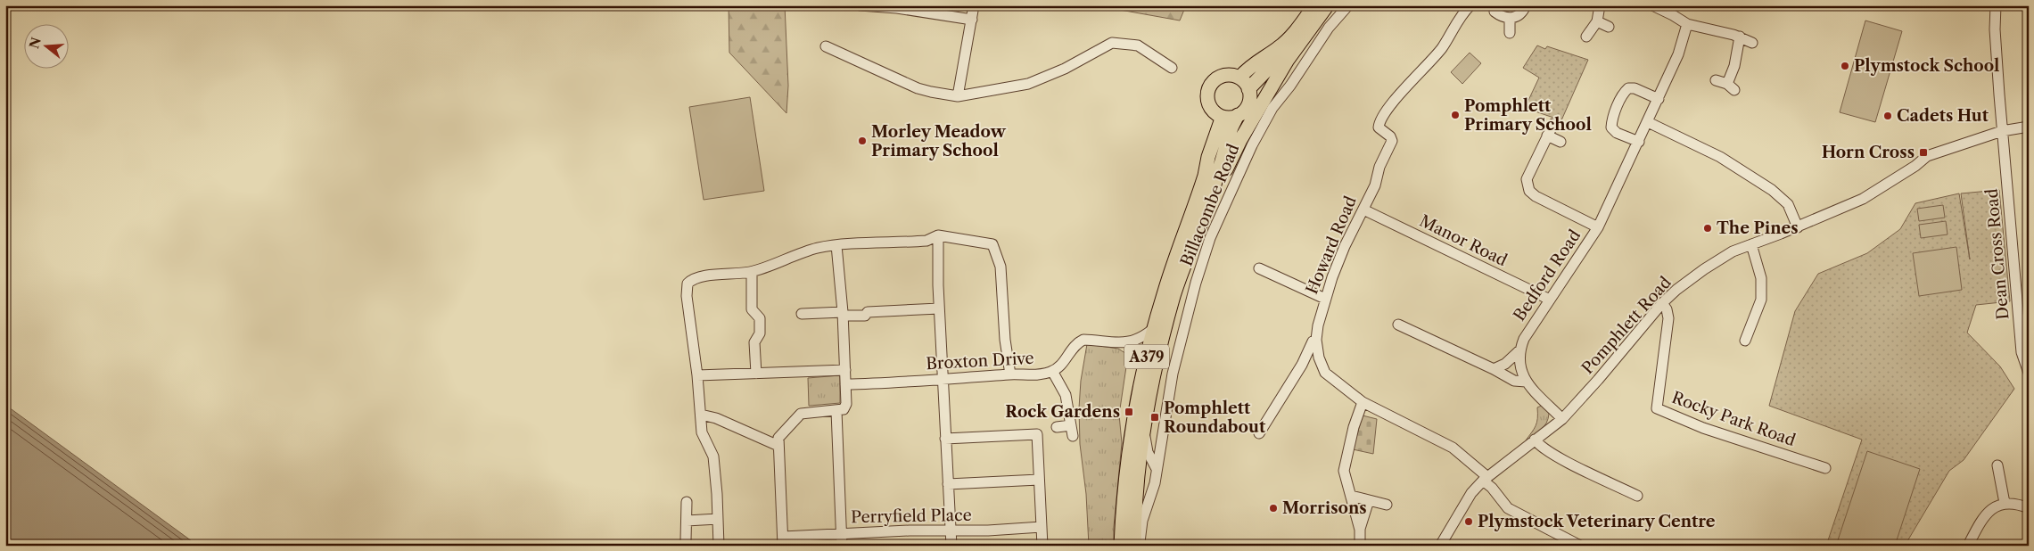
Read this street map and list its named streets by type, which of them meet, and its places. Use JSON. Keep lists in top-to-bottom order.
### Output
{
  "streets": {
    "main road": ["Billacombe Road", "A379"],
    "street": [
      "Manor Road",
      "Howard Road",
      "Dean Cross Road",
      "Bedford Road",
      "Pomphlett Road",
      "Broxton Drive",
      "Rocky Park Road",
      "Perryfield Place"
    ]
  },
  "crossings": [
    ["Billacombe Road", "Broxton Drive"],
    ["Manor Road", "Howard Road"],
    ["Manor Road", "Bedford Road"],
    ["Howard Road", "Pomphlett Road"],
    ["Dean Cross Road", "Pomphlett Road"],
    ["Pomphlett Road", "Rocky Park Road"]
  ],
  "places": {
    "other": [
      "Plymstock School",
      "Pomphlett Primary School",
      "Cadets Hut",
      "Morley Meadow Primary School",
      "The Pines",
      "Morrisons",
      "Plymstock Veterinary Centre"
    ],
    "transit": ["Horn Cross", "Rock Gardens", "Pomphlett Roundabout"]
  },
  "north": "left"
}
